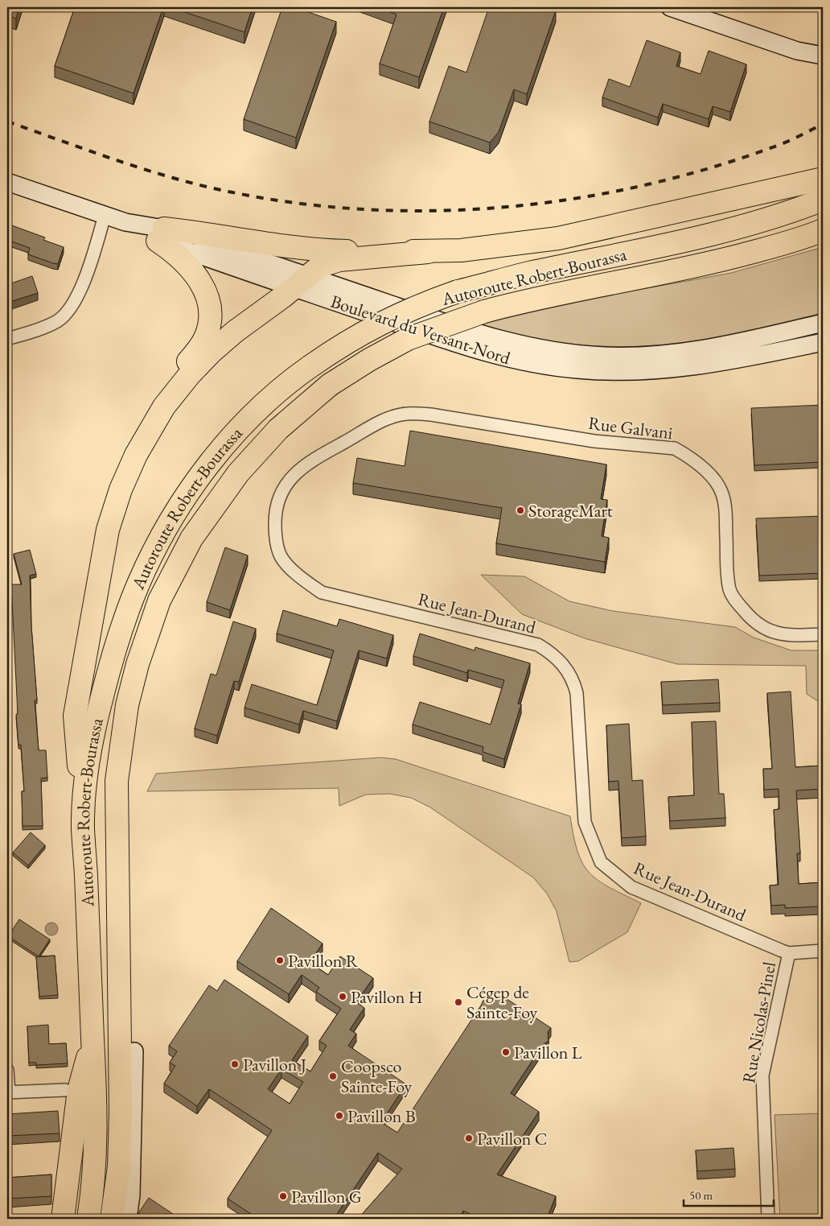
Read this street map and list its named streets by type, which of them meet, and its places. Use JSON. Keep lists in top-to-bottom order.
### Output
{
  "streets": {
    "highway": ["Autoroute Robert-Bourassa"],
    "main road": ["Boulevard du Versant-Nord"],
    "street": ["Rue Galvani", "Rue Jean-Durand", "Rue Nicolas-Pinel"]
  },
  "crossings": [
    ["Rue Galvani", "Rue Jean-Durand"],
    ["Rue Jean-Durand", "Rue Nicolas-Pinel"]
  ],
  "places": [
    "StorageMart",
    "Pavillon R",
    "Pavillon H",
    "Cégep de Sainte-Foy",
    "Pavillon L",
    "Pavillon J",
    "Coopsco Sainte-Foy",
    "Pavillon B",
    "Pavillon C",
    "Pavillon G"
  ],
  "scale_bar": "50 m"
}
